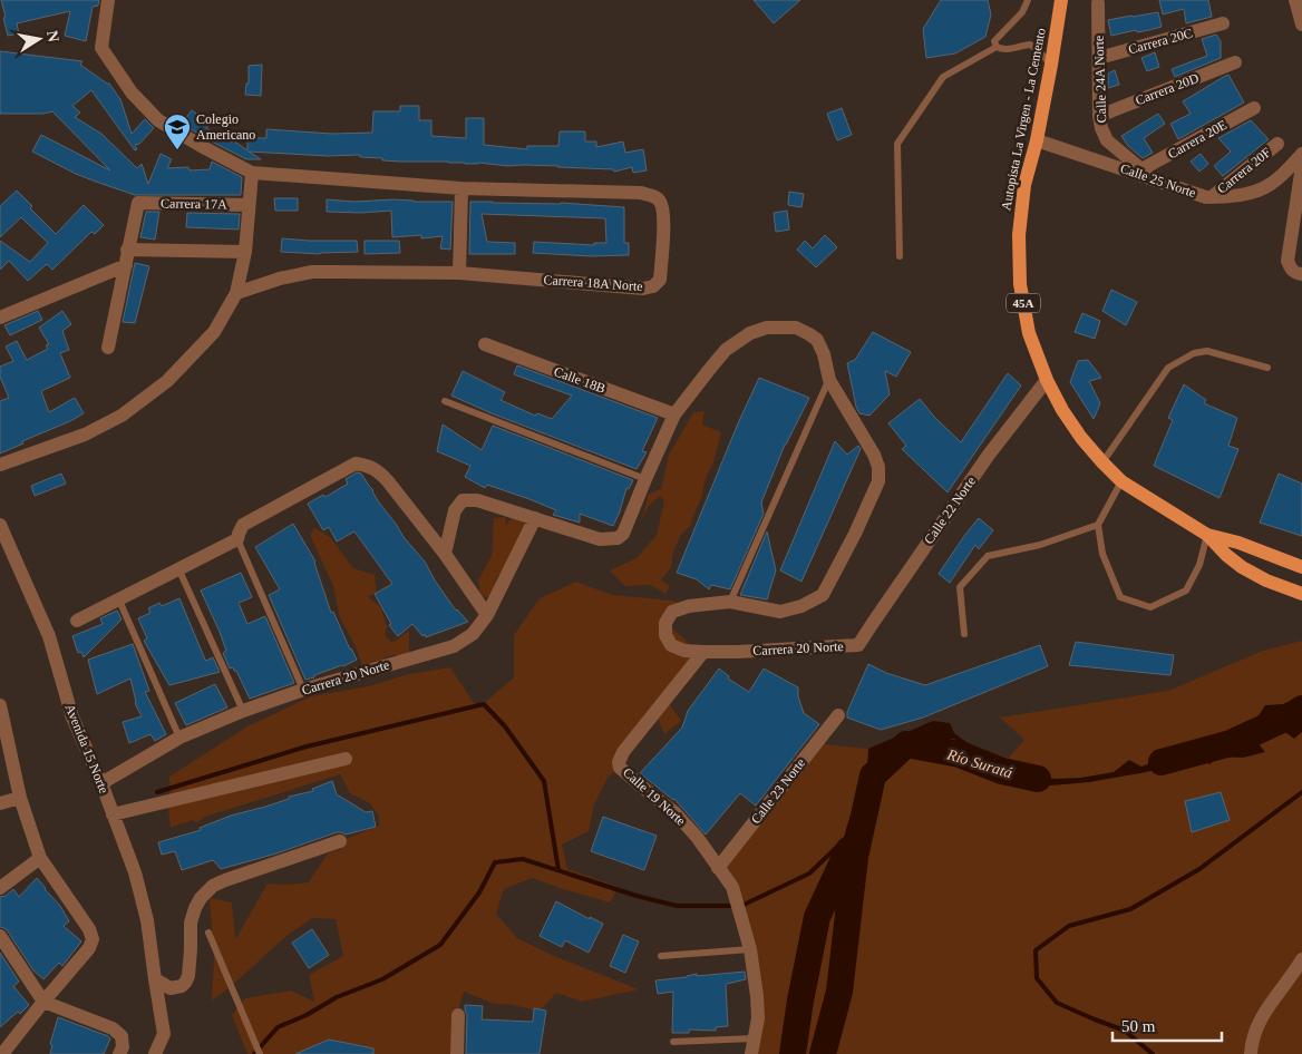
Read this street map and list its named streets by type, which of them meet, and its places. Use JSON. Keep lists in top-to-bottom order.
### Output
{
  "streets": {
    "main road": ["Autopista La Virgen - La Cemento", "45A"],
    "street": [
      "Carrera 20C",
      "Calle 24A Norte",
      "Carrera 20D",
      "Carrera 20E",
      "Carrera 20F",
      "Calle 25 Norte",
      "Carrera 17A",
      "Carrera 18A Norte",
      "Calle 18B",
      "Calle 22 Norte",
      "Carrera 20 Norte",
      "Avenida 15 Norte",
      "Calle 23 Norte",
      "Calle 19 Norte"
    ]
  },
  "crossings": [
    ["Carrera 20C", "Calle 24A Norte"],
    ["Calle 24A Norte", "Carrera 20D"],
    ["Calle 24A Norte", "Carrera 20E"],
    ["Calle 24A Norte", "Calle 25 Norte"],
    ["Autopista La Virgen - La Cemento", "Calle 25 Norte"],
    ["Autopista La Virgen - La Cemento", "Calle 22 Norte"],
    ["Carrera 20F", "Calle 25 Norte"],
    ["Calle 22 Norte", "Carrera 20 Norte"],
    ["Carrera 20 Norte", "Avenida 15 Norte"],
    ["Carrera 20 Norte", "Calle 19 Norte"],
    ["Calle 23 Norte", "Calle 19 Norte"]
  ],
  "water": ["Río Suratá"],
  "places": {
    "school or university": ["Colegio Americano"]
  },
  "scale_bar": "50 m",
  "north": "right"
}
